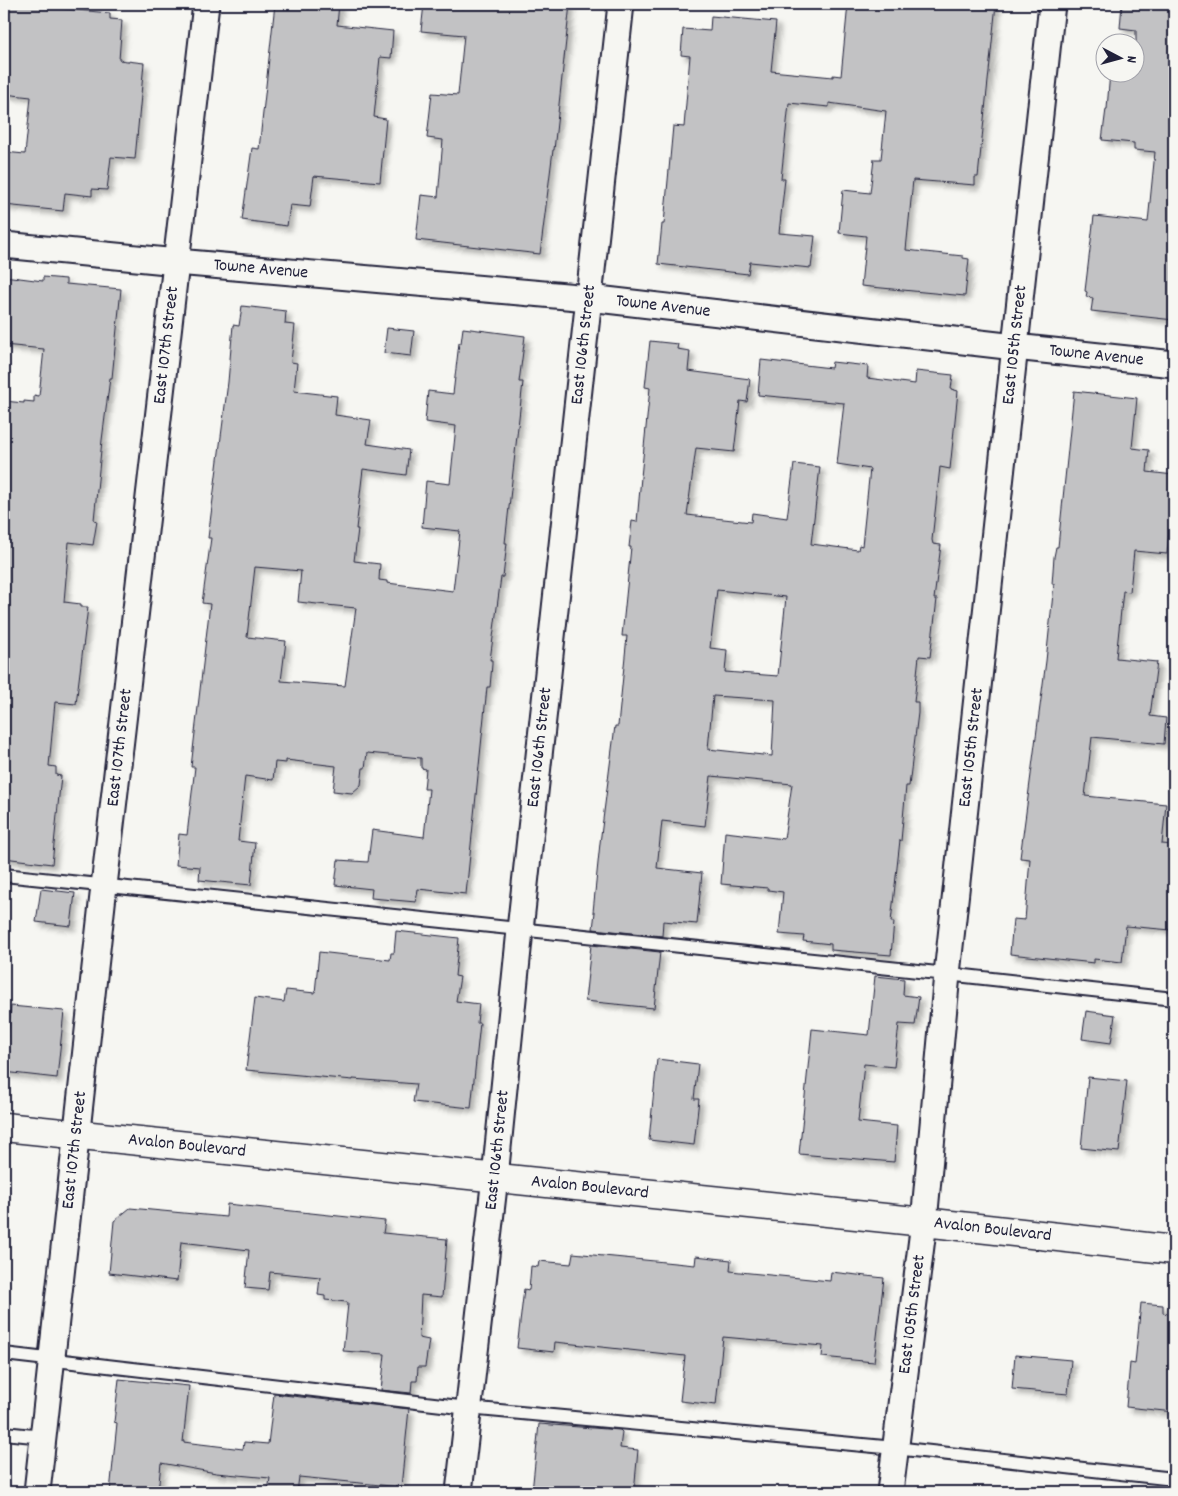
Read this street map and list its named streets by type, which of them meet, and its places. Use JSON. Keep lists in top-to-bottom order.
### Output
{
  "streets": {
    "main road": ["Avalon Boulevard"],
    "street": [
      "Towne Avenue",
      "East 106th Street",
      "East 105th Street",
      "East 107th Street"
    ]
  },
  "crossings": [
    ["Towne Avenue", "East 106th Street"],
    ["Towne Avenue", "East 105th Street"],
    ["Towne Avenue", "East 107th Street"],
    ["East 106th Street", "Avalon Boulevard"],
    ["East 105th Street", "Avalon Boulevard"],
    ["East 107th Street", "Avalon Boulevard"]
  ],
  "north": "right"
}
